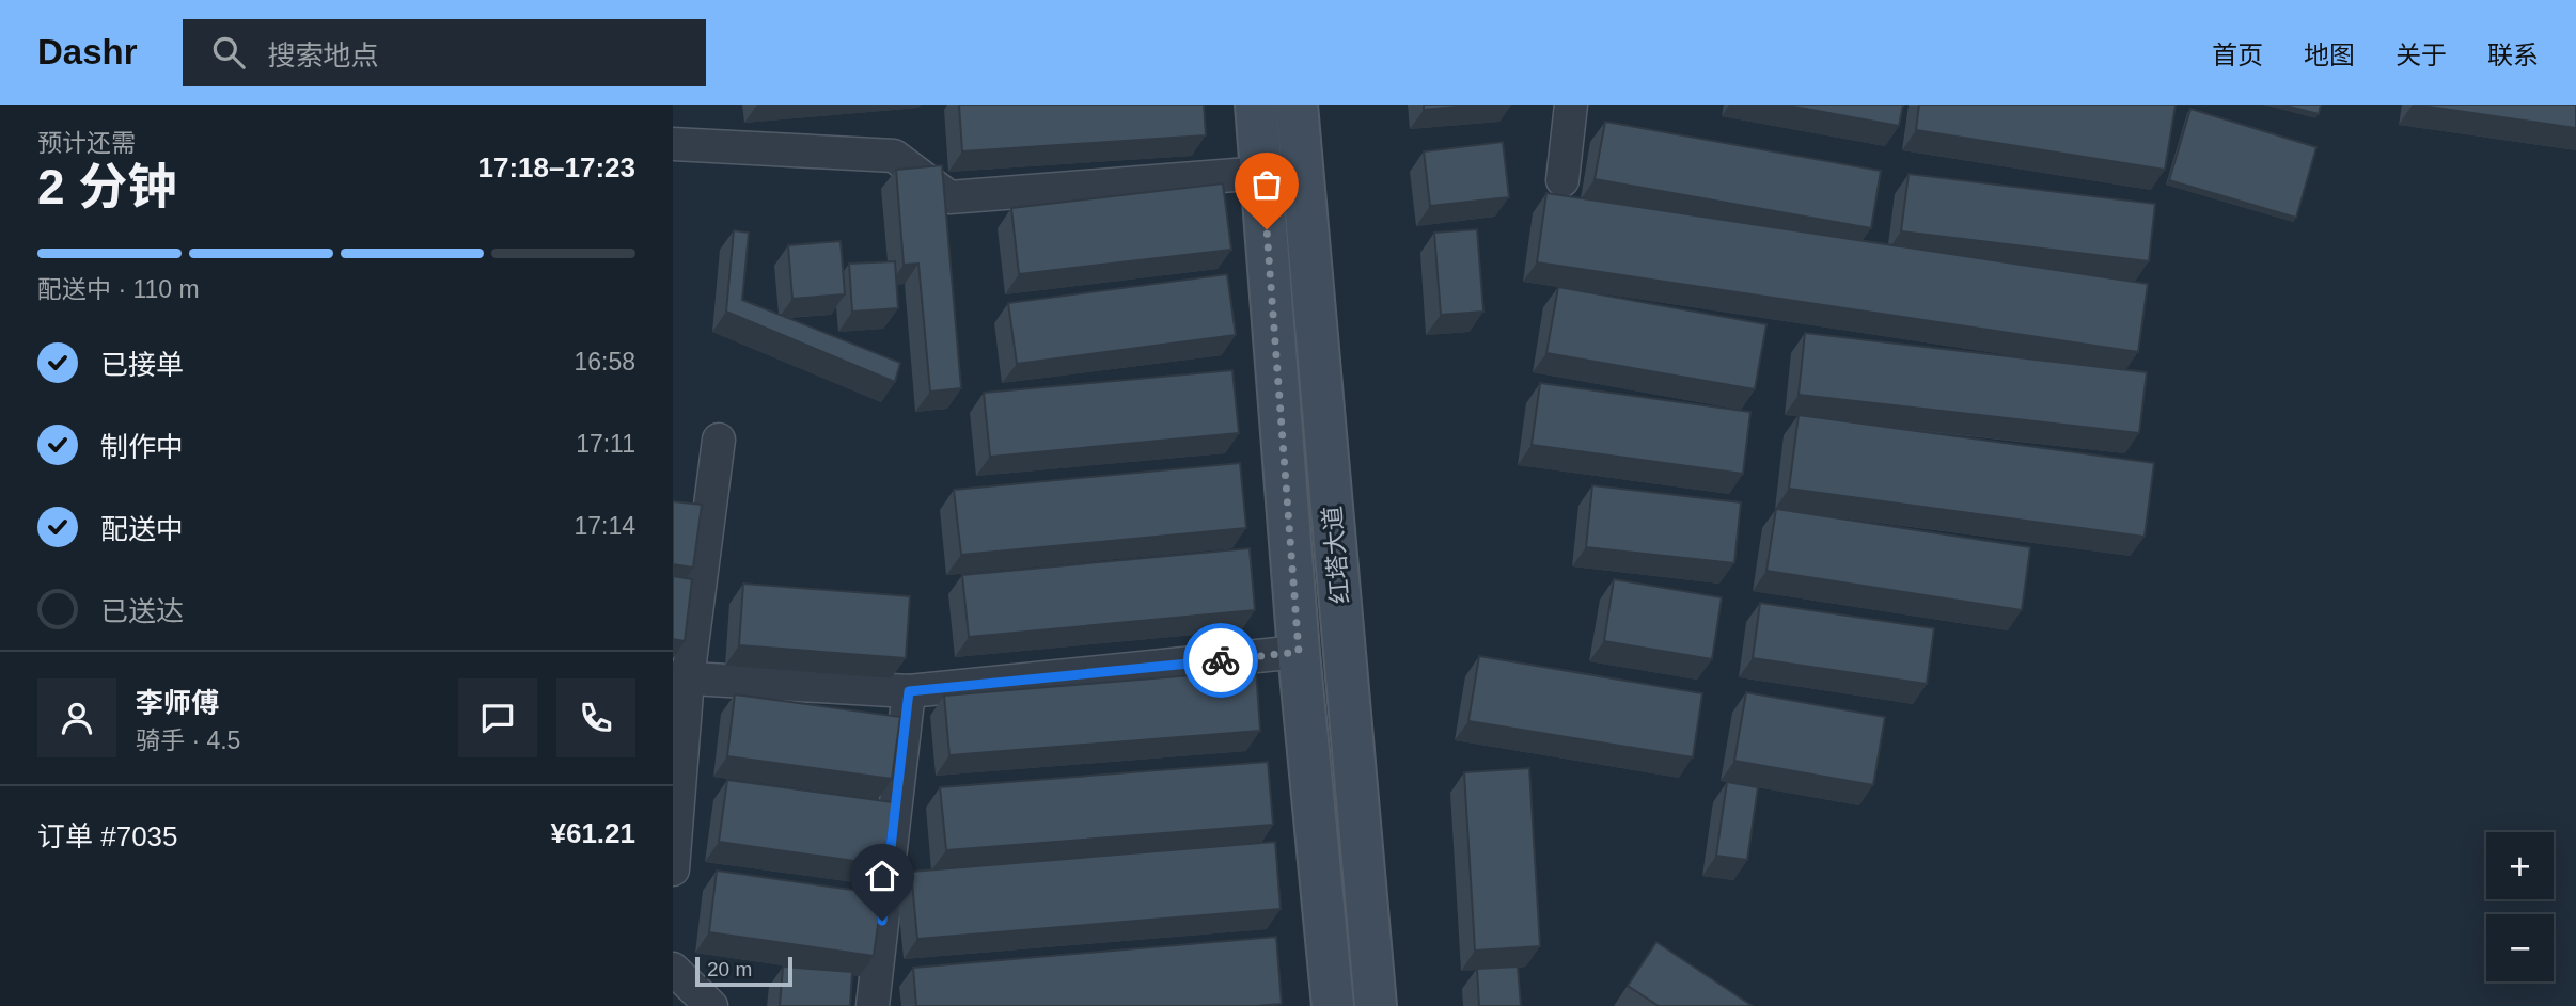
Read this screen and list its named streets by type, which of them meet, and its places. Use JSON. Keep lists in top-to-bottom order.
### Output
{
  "streets": {
    "main road": ["红塔大道"]
  },
  "scale_bar": "20 m",
  "page": {
    "header": "Dashr",
    "search": "搜索地点",
    "nav": [
      "首页",
      "地图",
      "关于",
      "联系"
    ],
    "heading": ["2 分钟", "预计还需", "17:18–17:23"],
    "panel": [
      "李师傅",
      "骑手 · 4.5",
      "订单 #7035",
      "¥61.21"
    ],
    "bar": "配送中 · 110 m",
    "list": [
      ["已接单", "16:58"],
      ["制作中", "17:11"],
      ["配送中", "17:14"],
      "已送达"
    ],
    "map_buttons": ["+", "−"],
    "scale": "20 m"
  }
}
